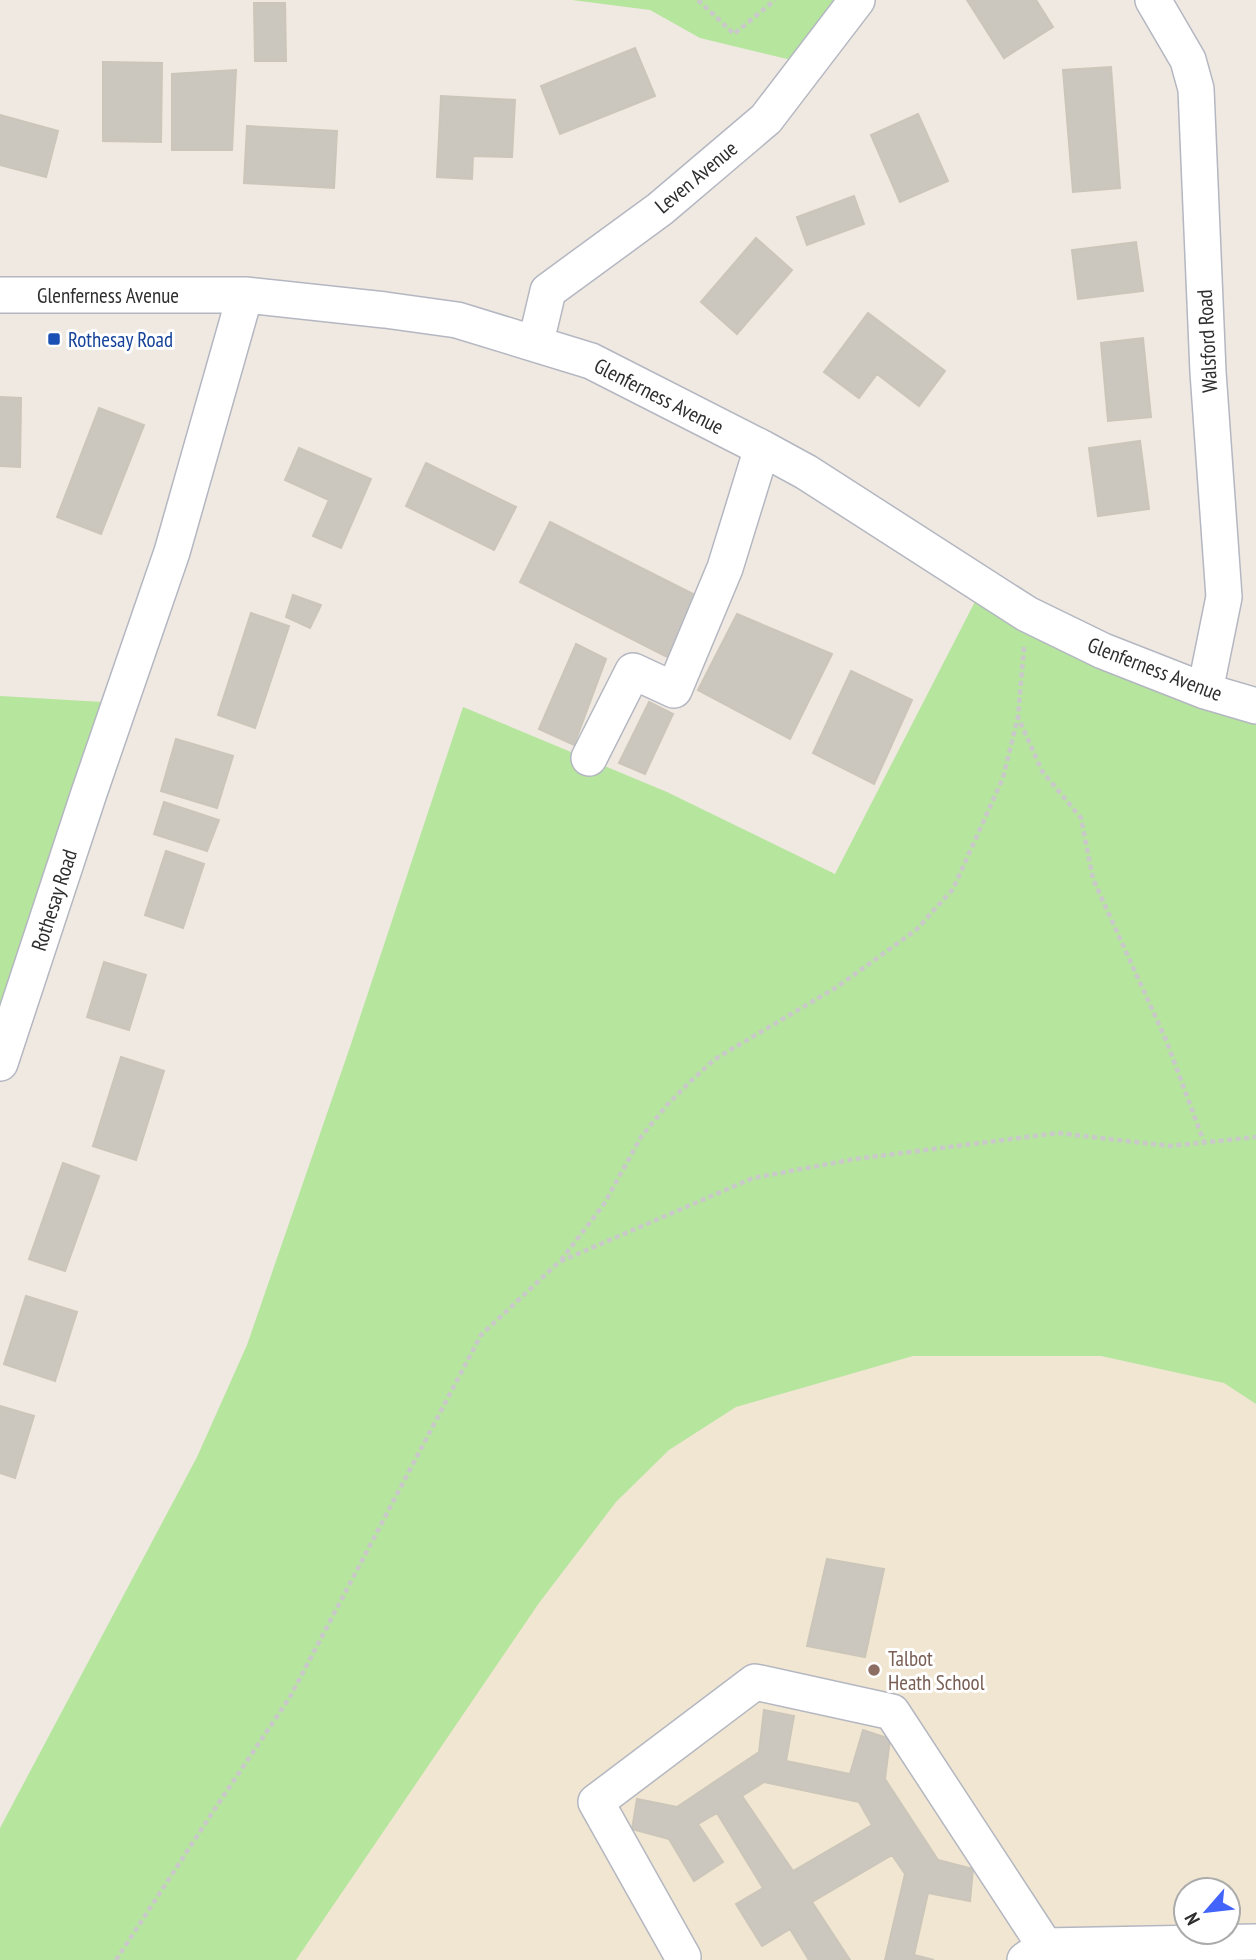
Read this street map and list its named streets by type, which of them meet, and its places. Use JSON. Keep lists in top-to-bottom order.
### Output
{
  "streets": {
    "street": [
      "Leven Avenue",
      "Glenferness Avenue",
      "Walsford Road",
      "Rothesay Road"
    ]
  },
  "crossings": [
    ["Leven Avenue", "Glenferness Avenue"],
    ["Glenferness Avenue", "Walsford Road"],
    ["Glenferness Avenue", "Rothesay Road"]
  ],
  "places": {
    "transit": ["Rothesay Road"],
    "other": ["Talbot Heath School"]
  },
  "north": "bottom left"
}
